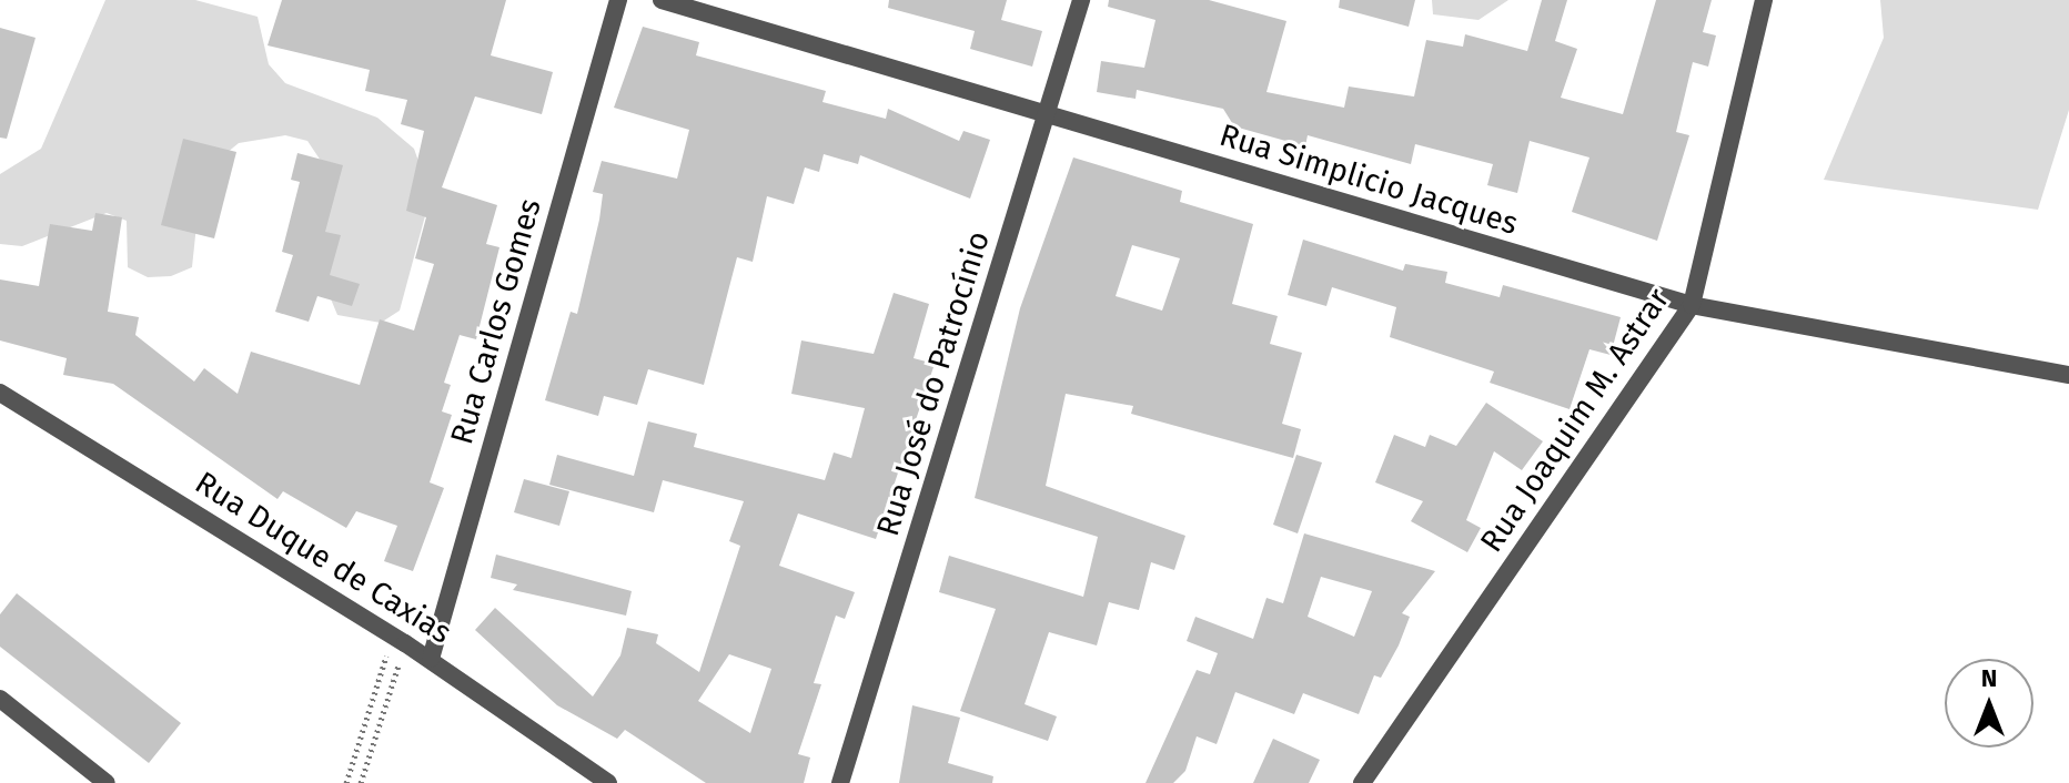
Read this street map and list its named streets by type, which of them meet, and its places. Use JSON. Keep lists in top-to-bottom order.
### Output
{
  "streets": {
    "street": [
      "Rua Simplicio Jacques",
      "Rua Carlos Gomes",
      "Rua José do Patrocínio",
      "Rua Joaquim M. Astrar",
      "Rua Duque de Caxias"
    ]
  },
  "crossings": [
    ["Rua Simplicio Jacques", "Rua José do Patrocínio"],
    ["Rua Simplicio Jacques", "Rua Joaquim M. Astrar"],
    ["Rua Carlos Gomes", "Rua Duque de Caxias"]
  ],
  "north": "top"
}
